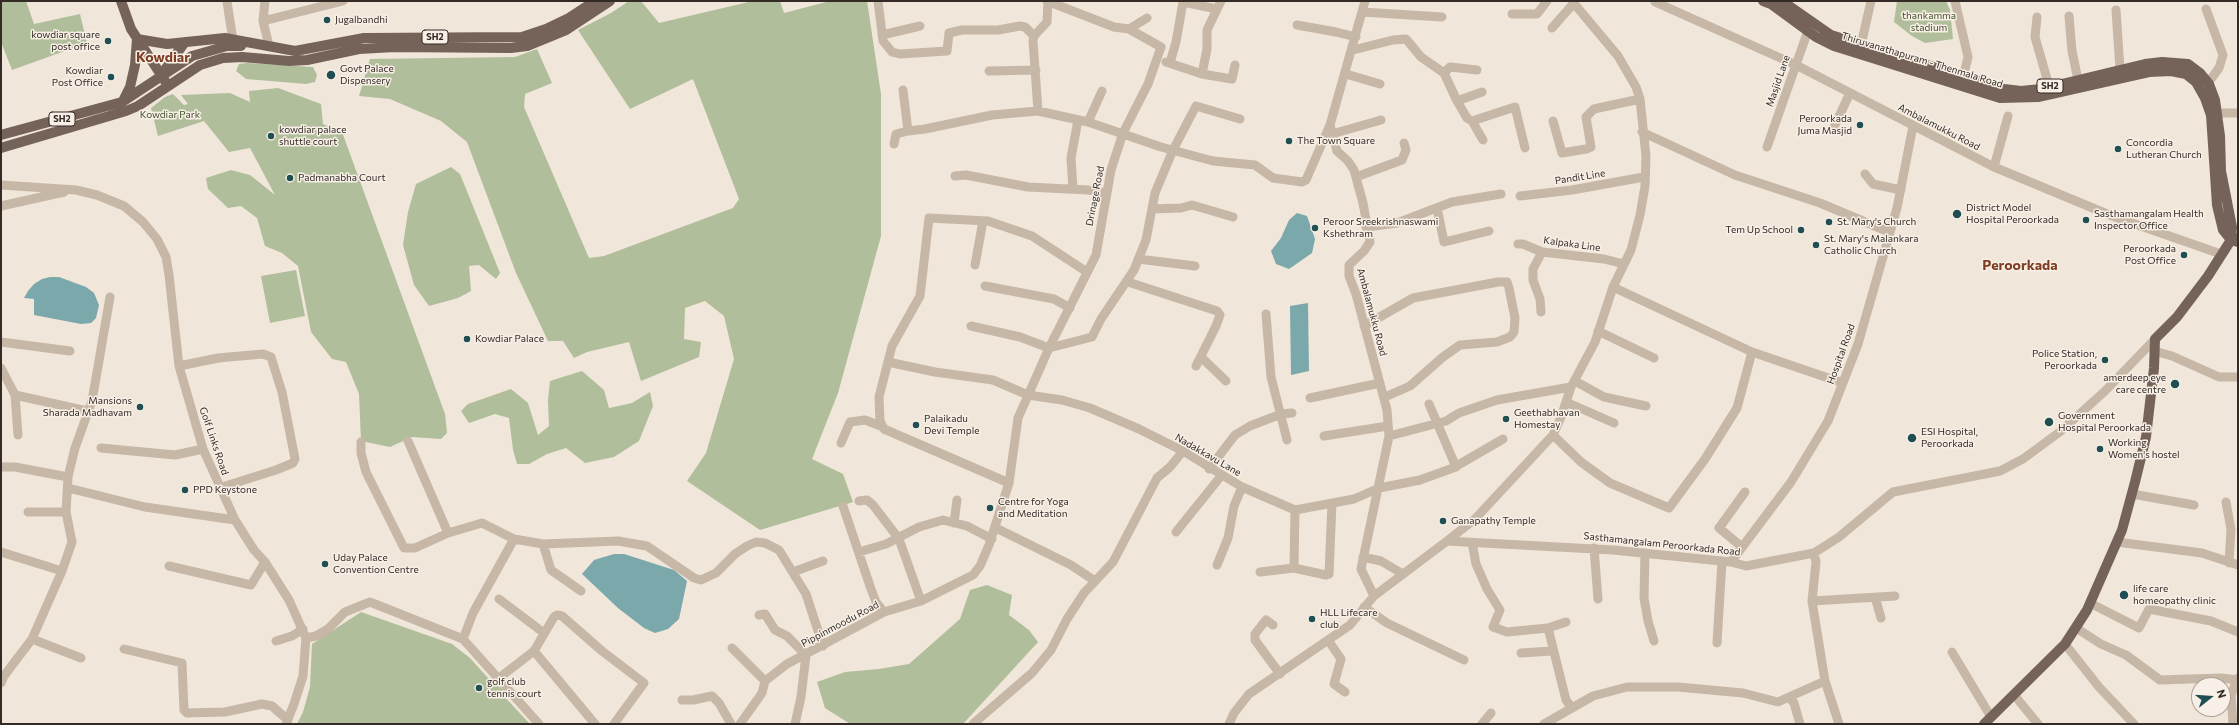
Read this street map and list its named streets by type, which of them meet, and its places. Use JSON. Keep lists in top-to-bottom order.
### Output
{
  "streets": {
    "main road": ["SH2", "Thiruvanathapuram - Thenmala Road", "Sasthamangalam Peroorkada Road"],
    "street": [
      "Masjid Lane",
      "Ambalamukku Road",
      "Pandit Line",
      "Drinage Road",
      "Kalpaka Line",
      "Hospital Road",
      "Golf Links Road",
      "Nadakkavu Lane",
      "Pippinmoodu Road"
    ]
  },
  "crossings": [
    ["SH2", "Thiruvanathapuram - Thenmala Road"],
    ["SH2", "Masjid Lane"],
    ["Thiruvanathapuram - Thenmala Road", "Masjid Lane"],
    ["Thiruvanathapuram - Thenmala Road", "Sasthamangalam Peroorkada Road"],
    ["Masjid Lane", "Ambalamukku Road"],
    ["Ambalamukku Road", "Hospital Road"],
    ["Ambalamukku Road", "Sasthamangalam Peroorkada Road"],
    ["Drinage Road", "Nadakkavu Lane"],
    ["Drinage Road", "Pippinmoodu Road"],
    ["Hospital Road", "Sasthamangalam Peroorkada Road"],
    ["Nadakkavu Lane", "Pippinmoodu Road"]
  ],
  "districts": ["Kowdiar", "Peroorkada"],
  "parks": ["thankamma stadium", "Kowdiar Park"],
  "places": [
    "Jugalbandhi",
    "kowdiar square post office",
    "Govt Palace Dispensery",
    "Kowdiar Post Office",
    "Peroorkada Juma Masjid",
    "kowdiar palace shuttle court",
    "The Town Square",
    "Concordia Lutheran Church",
    "Padmanabha Court",
    "District Model Hospital Peroorkada",
    "Sasthamangalam Health Inspector Office",
    "St. Mary's Church",
    "Peroor Sreekrishnaswami Kshethram",
    "Tem Up School",
    "St. Mary's Malankara Catholic Church",
    "Peroorkada Post Office",
    "Kowdiar Palace",
    "Police Station, Peroorkada",
    "amerdeep eye care centre",
    "Mansions Sharada Madhavam",
    "Geethabhavan Homestay",
    "Government Hospital Peroorkada",
    "Palaikadu Devi Temple",
    "ESI Hospital, Peroorkada",
    "Working Women's hostel",
    "PPD Keystone",
    "Centre for Yoga and Meditation",
    "Ganapathy Temple",
    "Uday Palace Convention Centre",
    "life care homeopathy clinic",
    "HLL Lifecare club",
    "golf club tennis court"
  ],
  "north": "right"
}
